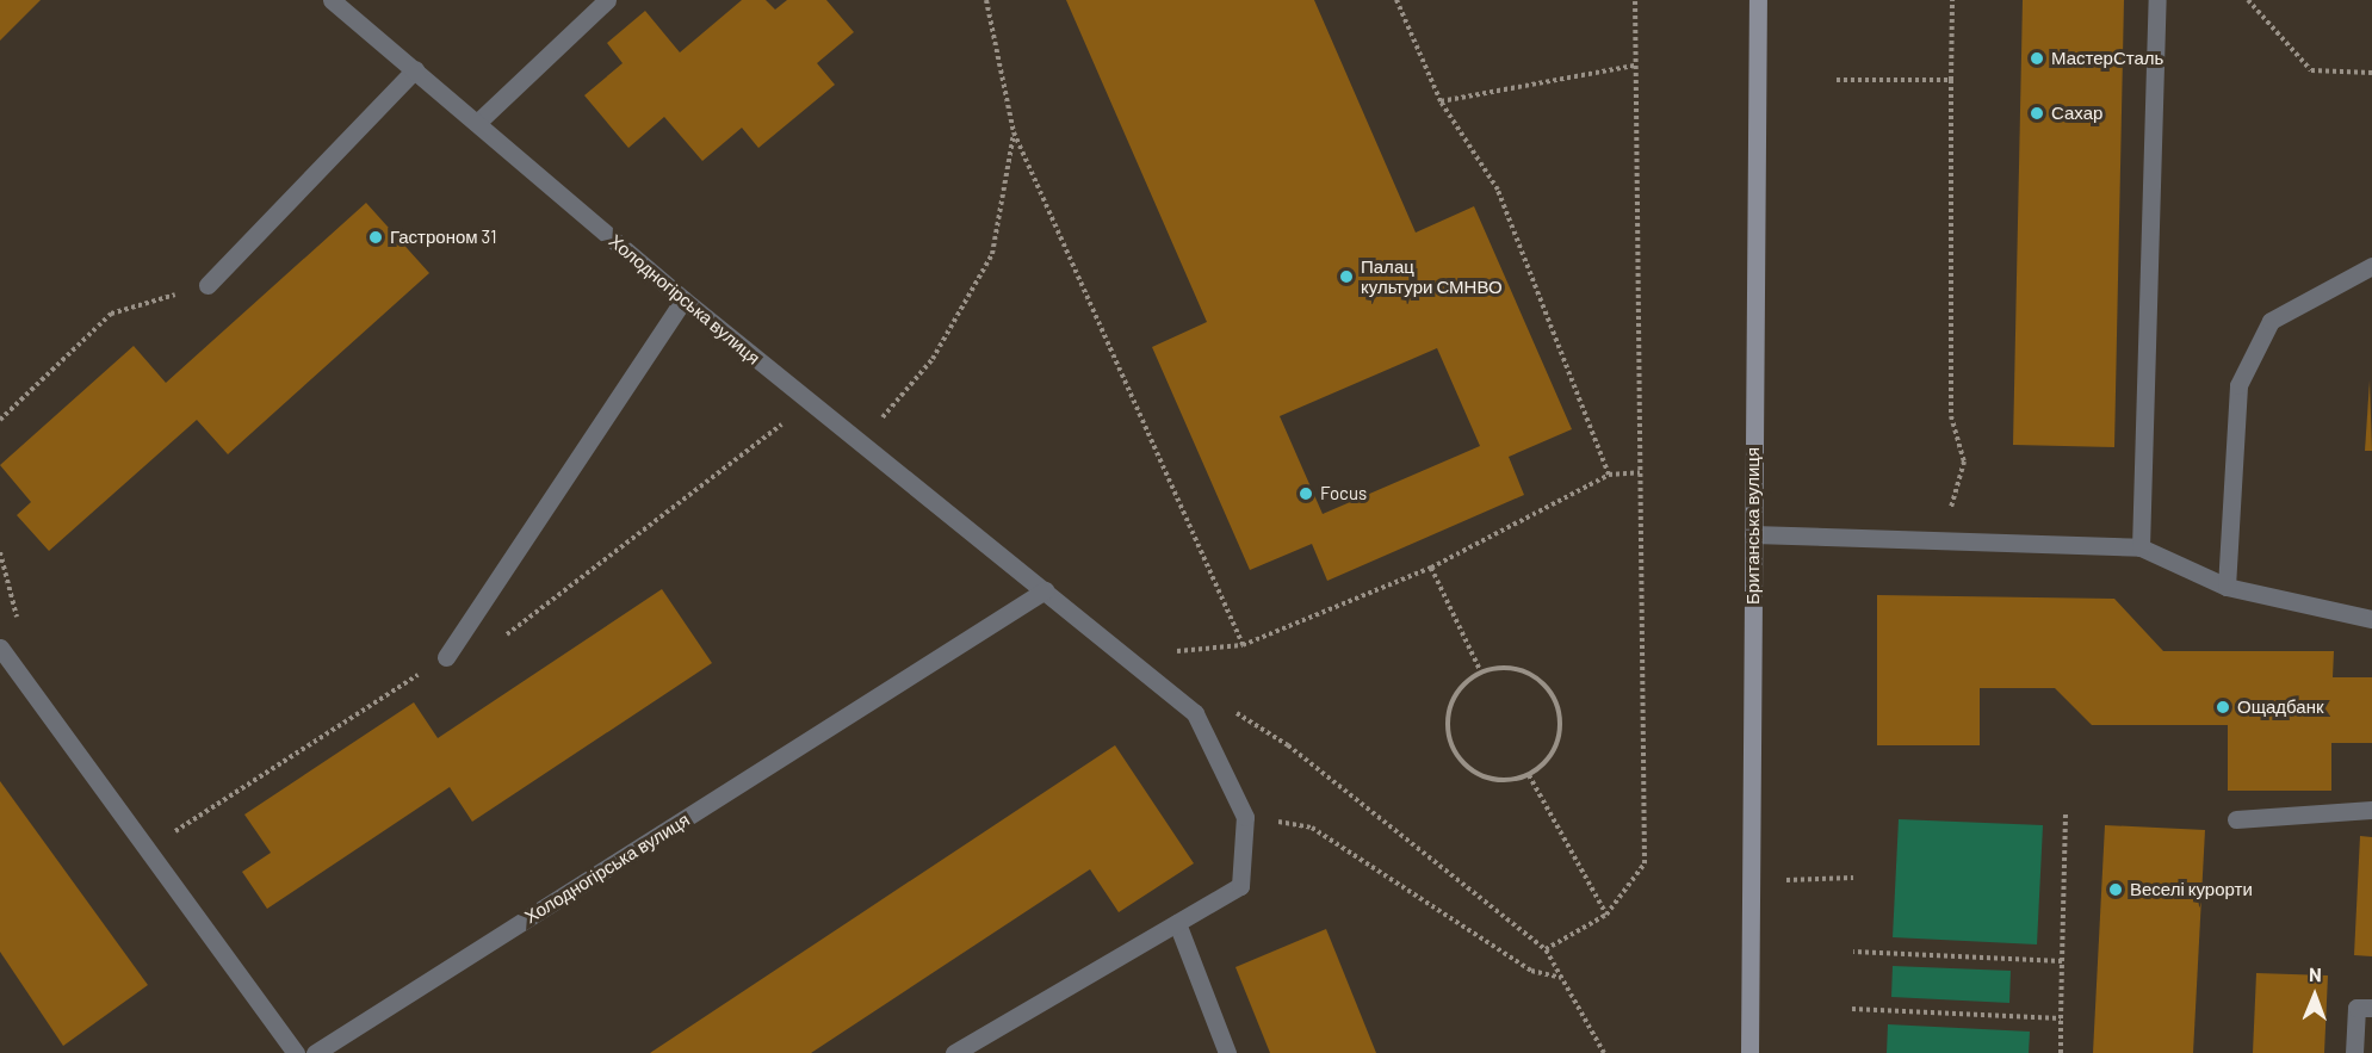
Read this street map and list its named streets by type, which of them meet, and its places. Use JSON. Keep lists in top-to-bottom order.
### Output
{
  "streets": {
    "main road": ["Британська вулиця"],
    "street": ["Холодногірська вулиця"]
  },
  "places": [
    "МастерСталь",
    "Сахар",
    "Гастроном 31",
    "Палац культури СМНВО",
    "Focus",
    "Ощадбанк",
    "Веселі курорти"
  ],
  "north": "top"
}
